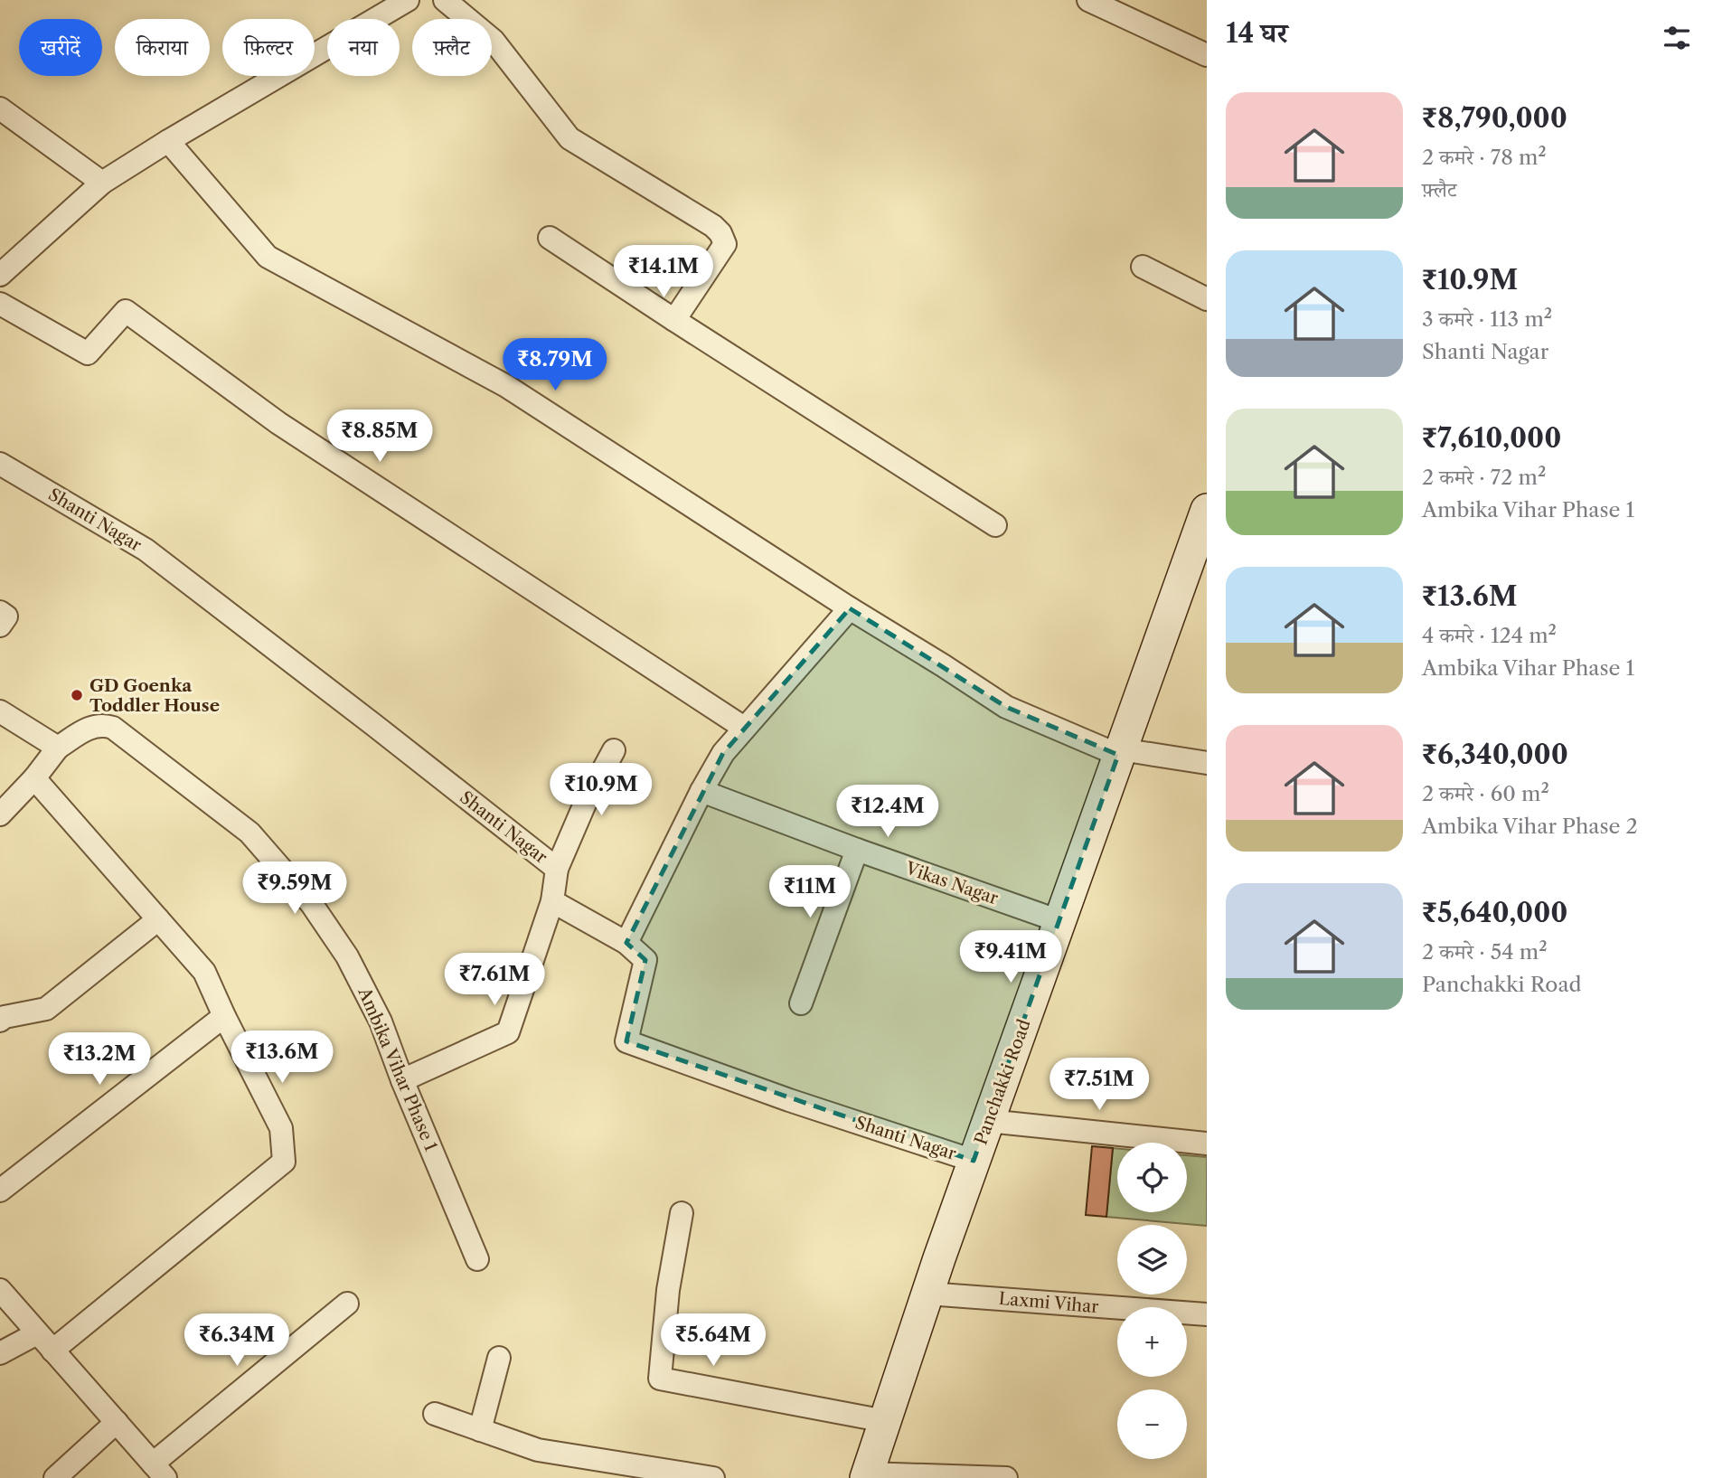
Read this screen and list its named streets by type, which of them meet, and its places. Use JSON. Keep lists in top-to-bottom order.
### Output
{
  "streets": {
    "main road": ["Panchakki Road"],
    "street": [
      "Shanti Nagar",
      "Vikas Nagar",
      "Ambika Vihar Phase 1",
      "Laxmi Vihar"
    ]
  },
  "crossings": [
    ["Shanti Nagar", "Panchakki Road"],
    ["Vikas Nagar", "Panchakki Road"],
    ["Panchakki Road", "Laxmi Vihar"]
  ],
  "places": ["GD Goenka Toddler House"],
  "page": {
    "heading": "14 घर",
    "chip": [
      "खरीदें",
      "किराया",
      "फ़िल्टर",
      "नया",
      "फ़्लैट"
    ],
    "list": [
      {
        "name": "₹8,790,000",
        "note": "2 कमरे · 78 m² · फ़्लैट"
      },
      {
        "name": "₹10.9M",
        "note": "3 कमरे · 113 m² · Shanti Nagar"
      },
      {
        "name": "₹7,610,000",
        "note": "2 कमरे · 72 m² · Ambika Vihar Phase 1"
      },
      {
        "name": "₹13.6M",
        "note": "4 कमरे · 124 m² · Ambika Vihar Phase 1"
      },
      {
        "name": "₹6,340,000",
        "note": "2 कमरे · 60 m² · Ambika Vihar Phase 2"
      },
      {
        "name": "₹5,640,000",
        "note": "2 कमरे · 54 m² · Panchakki Road"
      }
    ],
    "price": [
      "₹14.1M",
      "₹8.79M",
      "₹8.85M",
      "₹10.9M",
      "₹12.4M",
      "₹9.59M",
      "₹11M",
      "₹9.41M",
      "₹7.61M",
      "₹13.6M",
      "₹13.2M",
      "₹7.51M",
      "₹6.34M",
      "₹5.64M"
    ],
    "map_buttons": ["+", "−"]
  }
}
